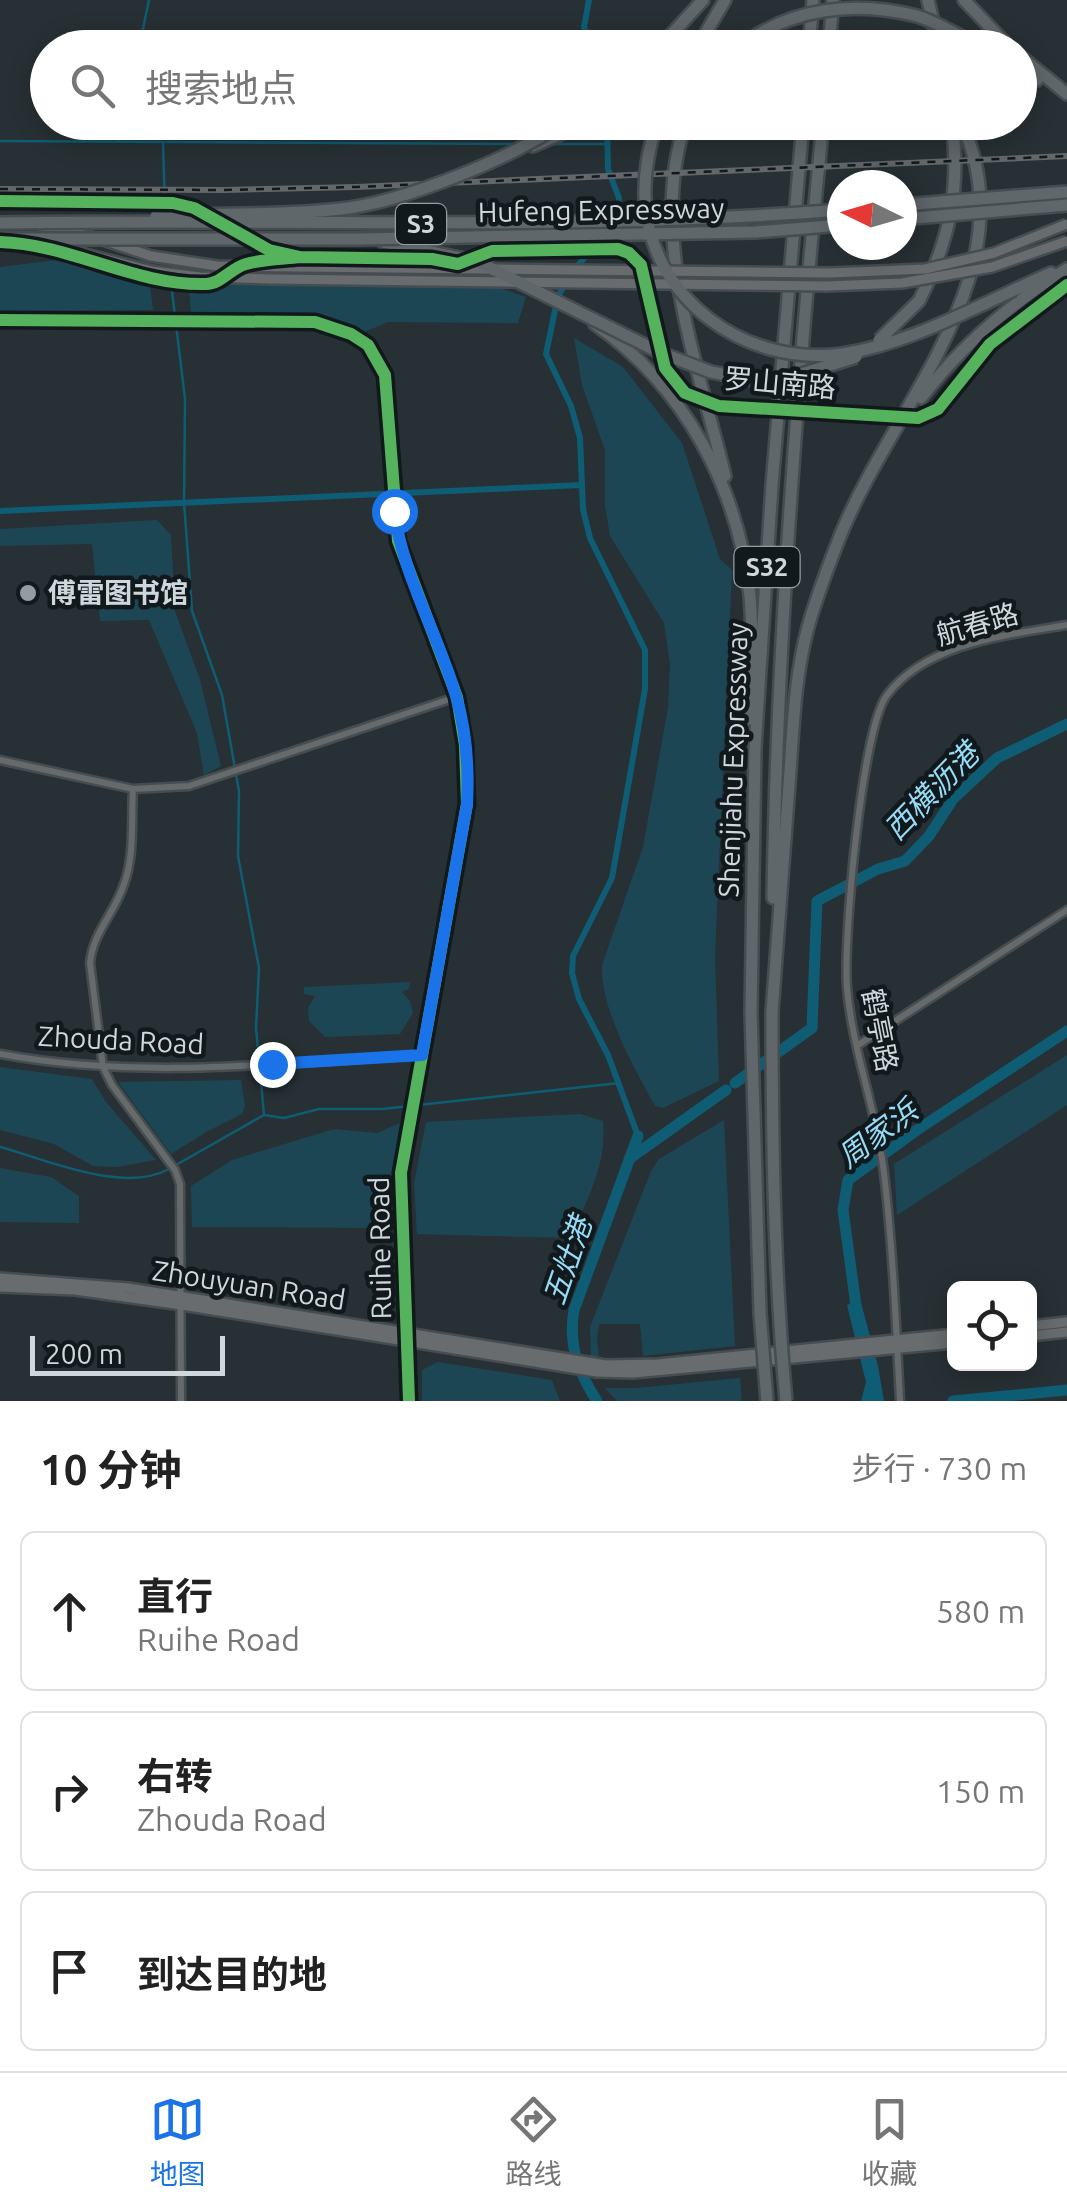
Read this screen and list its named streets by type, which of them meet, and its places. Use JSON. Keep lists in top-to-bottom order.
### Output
{
  "streets": {
    "highway": [
      "Hufeng Expressway",
      "S3",
      "S32",
      "Shenjiahu Expressway"
    ],
    "main road": ["Zhouyuan Road"],
    "street": [
      "罗山南路",
      "航春路",
      "鹤亭路",
      "Zhouda Road",
      "Ruihe Road"
    ]
  },
  "crossings": [
    ["Hufeng Expressway", "罗山南路"],
    ["航春路", "鹤亭路"],
    ["鹤亭路", "Zhouyuan Road"],
    ["Zhouda Road", "Ruihe Road"],
    ["Ruihe Road", "Zhouyuan Road"]
  ],
  "water": ["西横沥港", "周家浜", "五灶港"],
  "places": ["傅雷图书馆"],
  "scale_bar": "200 m",
  "north": "left",
  "page": {
    "search": "搜索地点",
    "scale": "200 m",
    "heading": ["10 分钟", "步行 · 730 m"],
    "list": [
      ["直行", "Ruihe Road", "580 m"],
      ["右转", "Zhouda Road", "150 m"],
      "到达目的地"
    ],
    "nav": ["地图", "路线", "收藏"]
  }
}
